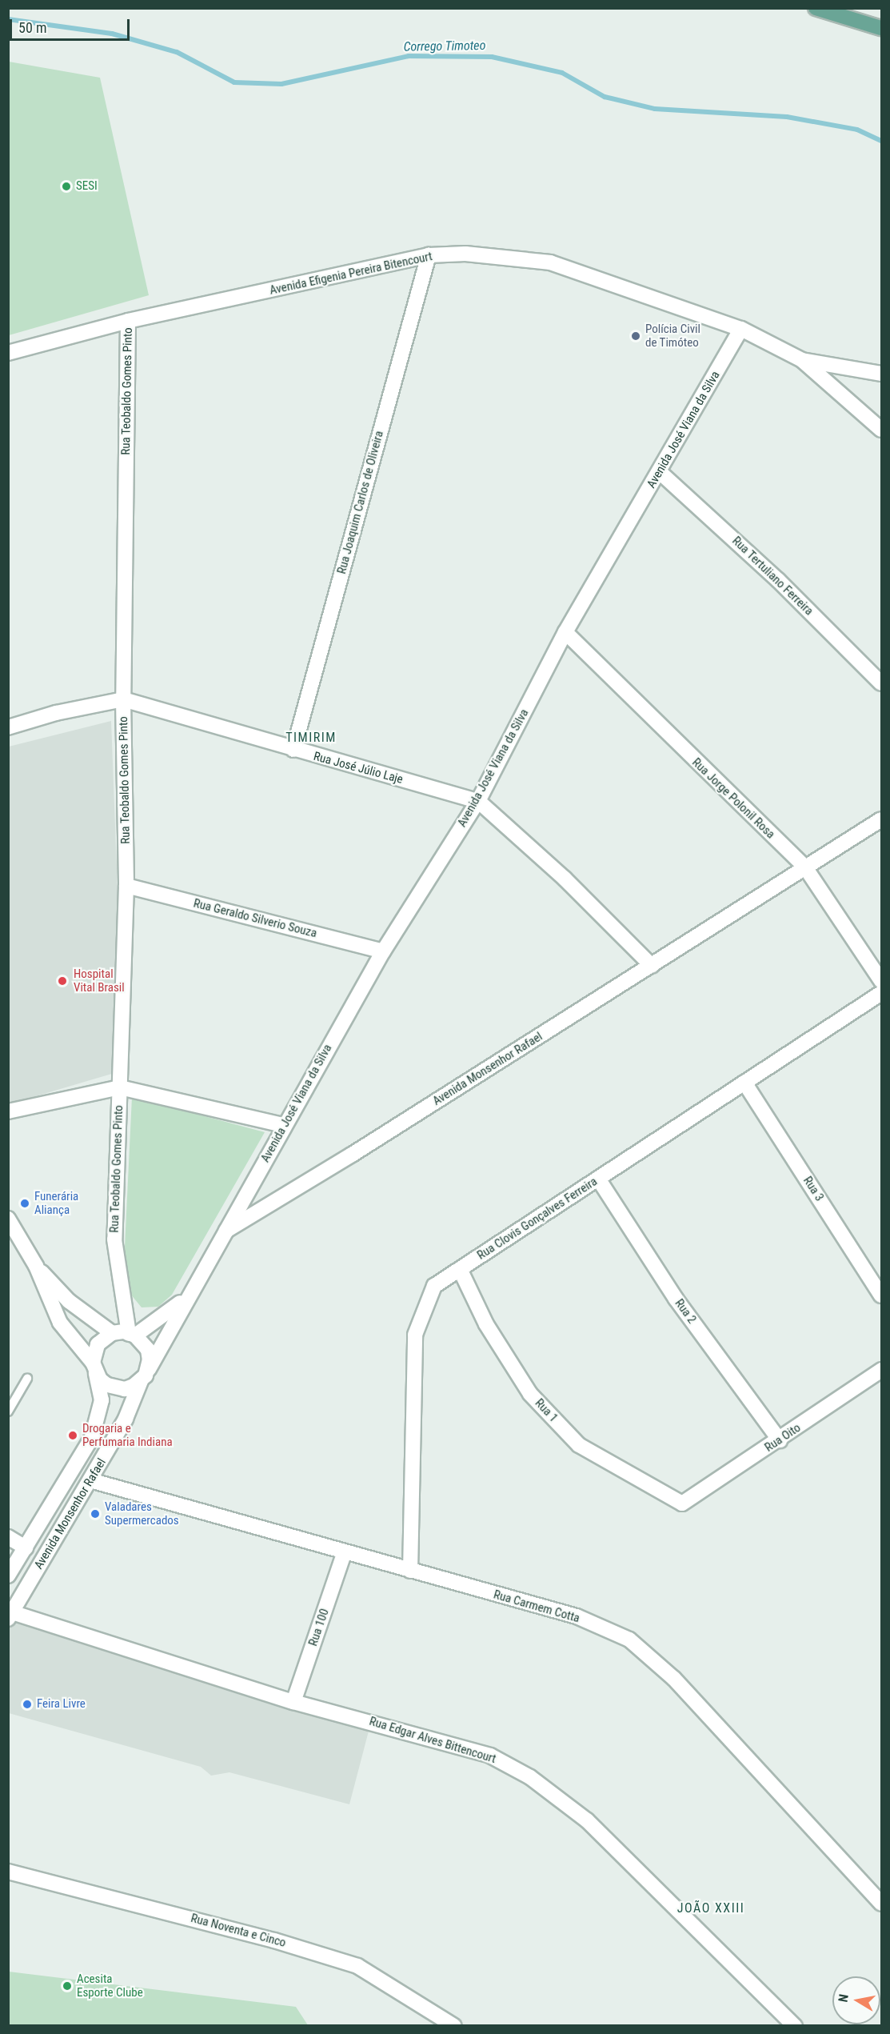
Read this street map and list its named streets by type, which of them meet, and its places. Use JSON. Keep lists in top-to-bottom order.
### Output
{
  "streets": {
    "street": [
      "Avenida Efigenia Pereira Bitencourt",
      "Rua Teobaldo Gomes Pinto",
      "Avenida José Viana da Silva",
      "Rua Joaquim Carlos de Oliveira",
      "Rua Tertuliano Ferreira",
      "Rua José Júlio Laje",
      "Rua Jorge Polonil Rosa",
      "Rua Geraldo Silverio Souza",
      "Avenida Monsenhor Rafael",
      "Rua 3",
      "Rua Clovis Gonçalves Ferreira",
      "Rua 2",
      "Rua 1",
      "Rua Oito",
      "Rua Carmem Cotta",
      "Rua 100",
      "Rua Edgar Alves Bittencourt",
      "Rua Noventa e Cinco"
    ]
  },
  "crossings": [
    ["Avenida Efigenia Pereira Bitencourt", "Rua Teobaldo Gomes Pinto"],
    ["Avenida Efigenia Pereira Bitencourt", "Avenida José Viana da Silva"],
    ["Avenida Efigenia Pereira Bitencourt", "Rua Joaquim Carlos de Oliveira"],
    ["Rua Teobaldo Gomes Pinto", "Rua José Júlio Laje"],
    ["Rua Teobaldo Gomes Pinto", "Rua Geraldo Silverio Souza"],
    ["Rua Teobaldo Gomes Pinto", "Avenida Monsenhor Rafael"],
    ["Avenida José Viana da Silva", "Rua Tertuliano Ferreira"],
    ["Avenida José Viana da Silva", "Rua José Júlio Laje"],
    ["Avenida José Viana da Silva", "Rua Jorge Polonil Rosa"],
    ["Avenida José Viana da Silva", "Rua Geraldo Silverio Souza"],
    ["Avenida José Viana da Silva", "Avenida Monsenhor Rafael"],
    ["Rua Joaquim Carlos de Oliveira", "Rua José Júlio Laje"],
    ["Rua José Júlio Laje", "Avenida Monsenhor Rafael"],
    ["Rua Jorge Polonil Rosa", "Avenida Monsenhor Rafael"],
    ["Avenida Monsenhor Rafael", "Rua Carmem Cotta"],
    ["Avenida Monsenhor Rafael", "Rua Edgar Alves Bittencourt"],
    ["Rua 3", "Rua Clovis Gonçalves Ferreira"],
    ["Rua Clovis Gonçalves Ferreira", "Rua 2"],
    ["Rua Clovis Gonçalves Ferreira", "Rua 1"],
    ["Rua Clovis Gonçalves Ferreira", "Rua Carmem Cotta"],
    ["Rua 2", "Rua Oito"],
    ["Rua 1", "Rua Oito"],
    ["Rua Carmem Cotta", "Rua 100"],
    ["Rua 100", "Rua Edgar Alves Bittencourt"]
  ],
  "districts": ["TIMIRIM", "JOÃO XXIII"],
  "water": ["Corrego Timoteo"],
  "places": [
    "SESI",
    "Polícia Civil de Timóteo",
    "Hospital Vital Brasil",
    "Funerária Aliança",
    "Drogaria e Perfumaria Indiana",
    "Valadares Supermercados",
    "Feira Livre",
    "Acesita Esporte Clube"
  ],
  "scale_bar": "50 m",
  "north": "left"
}
